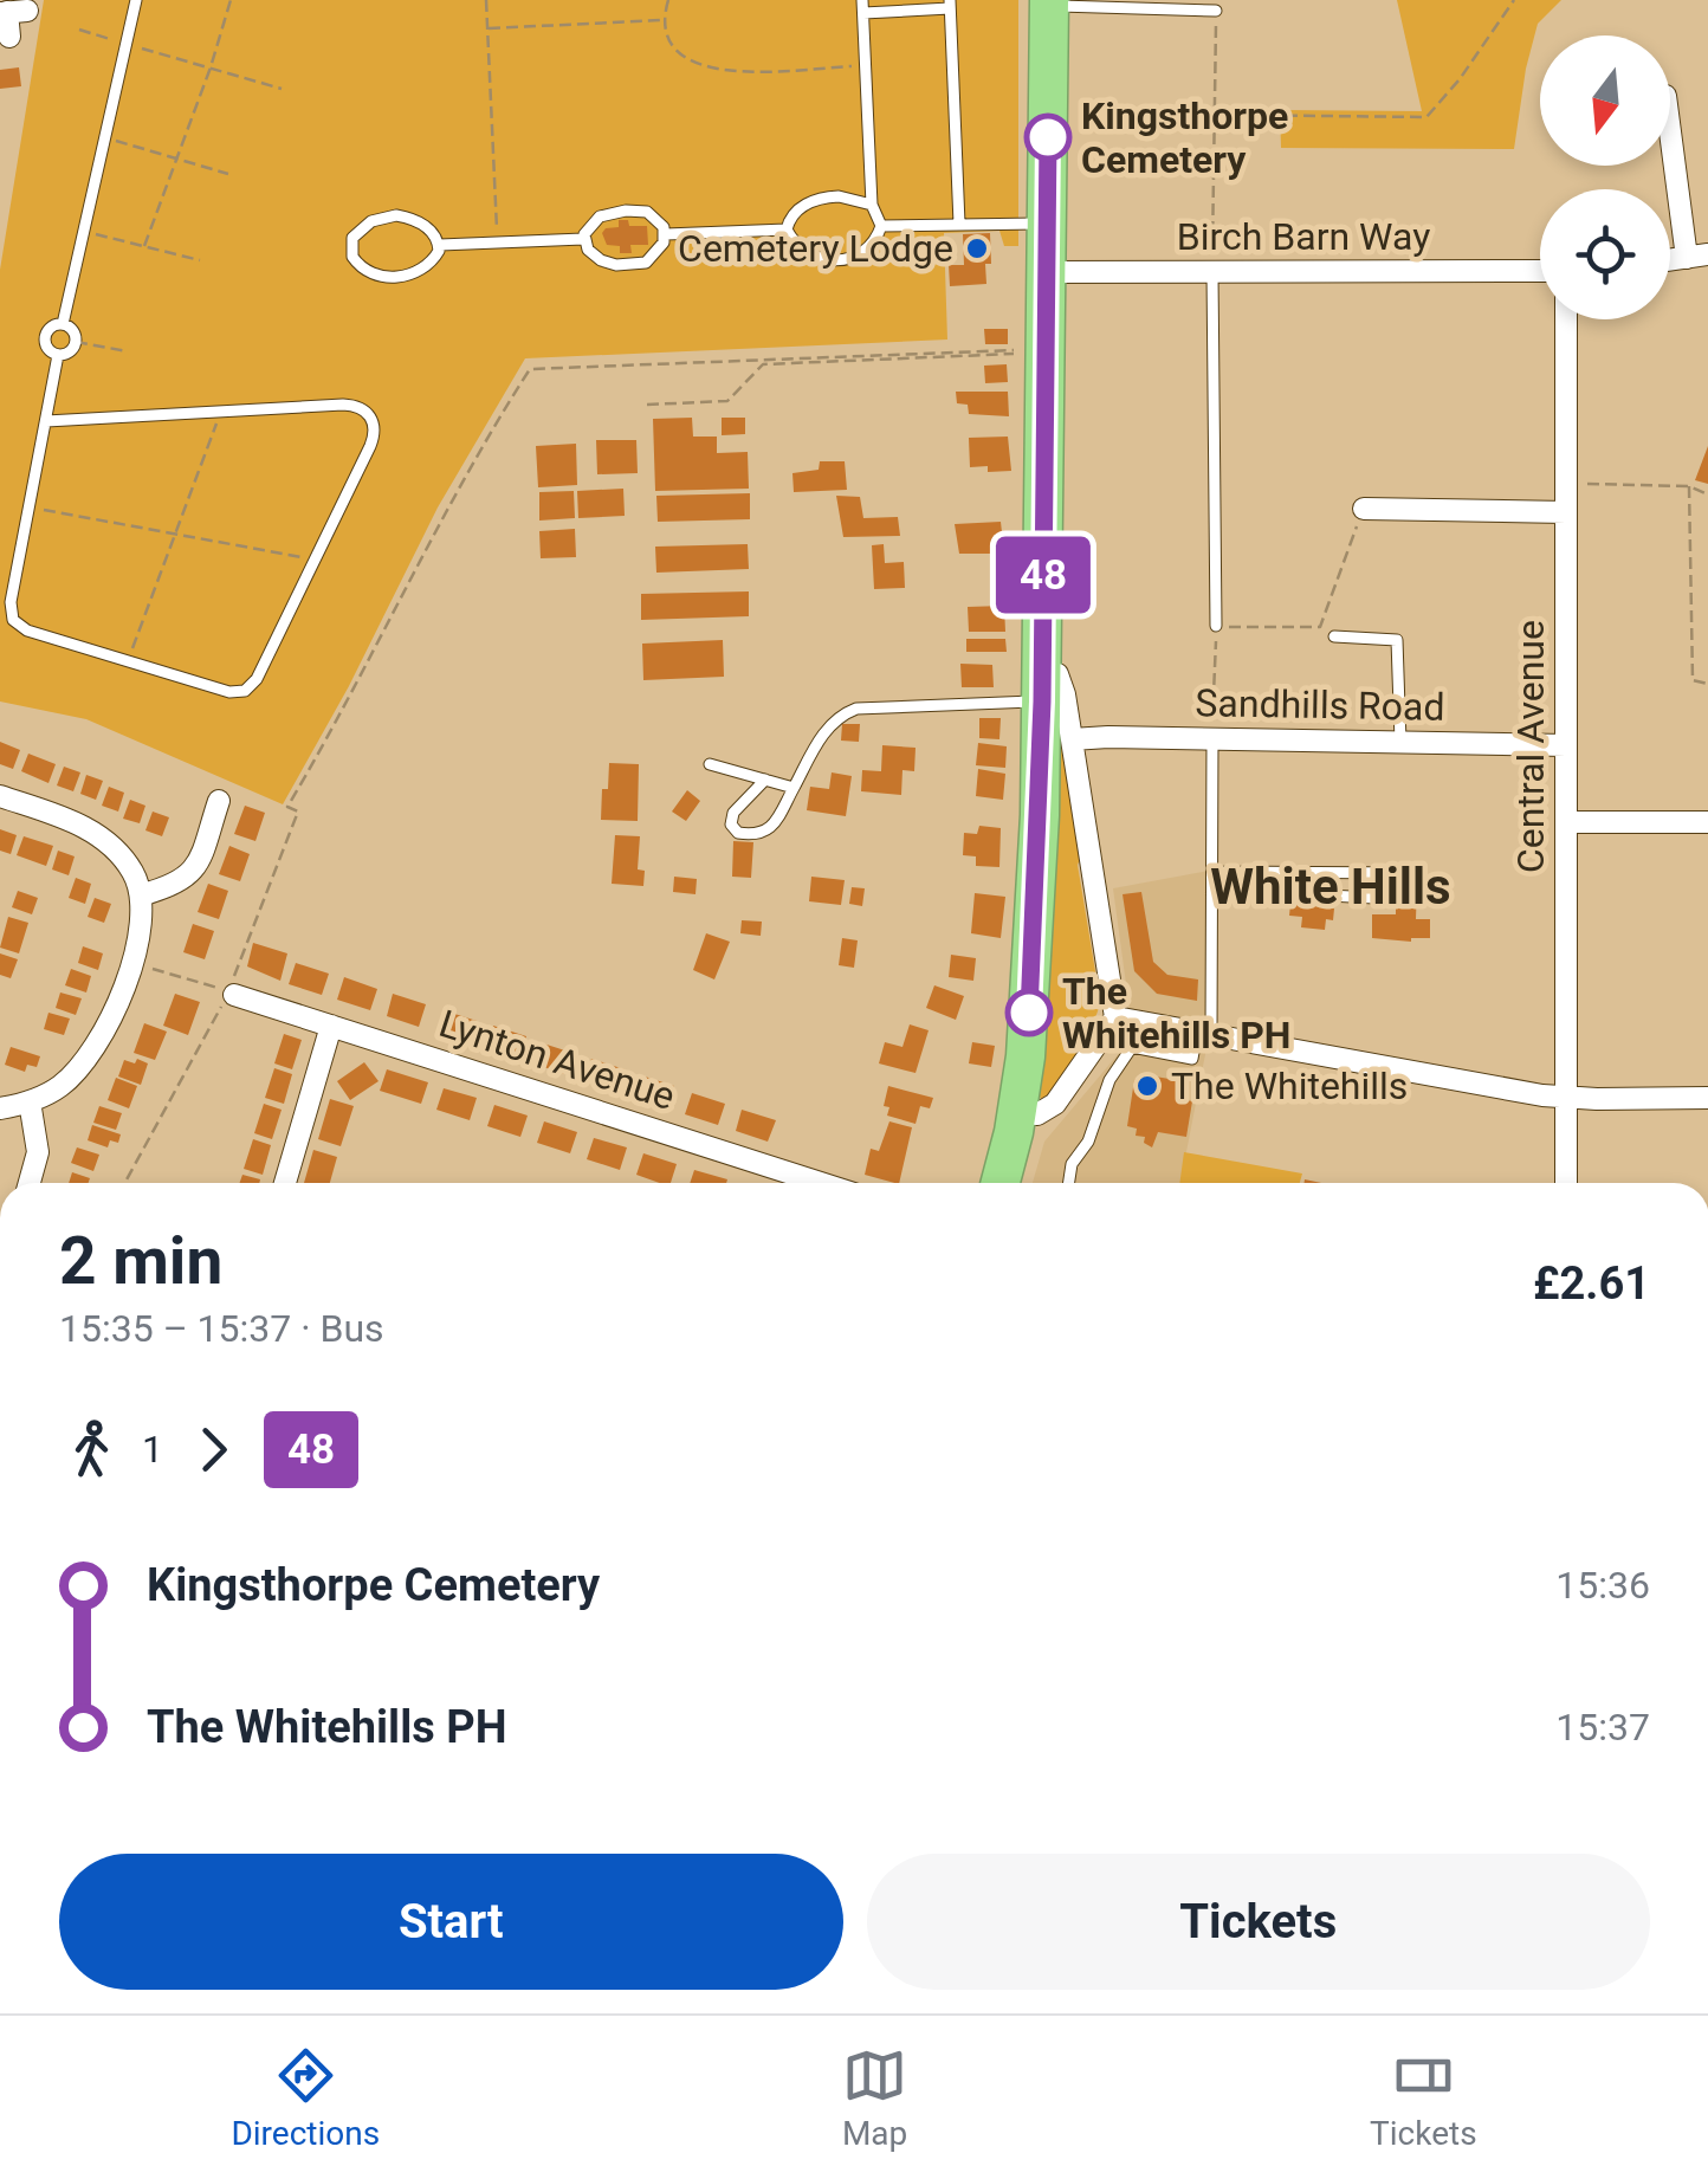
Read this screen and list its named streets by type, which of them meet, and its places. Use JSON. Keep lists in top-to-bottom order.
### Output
{
  "streets": {
    "street": [
      "Birch Barn Way",
      "Sandhills Road",
      "Central Avenue",
      "Lynton Avenue"
    ]
  },
  "crossings": [
    ["Sandhills Road", "Central Avenue"]
  ],
  "districts": ["White Hills"],
  "places": [
    "Kingsthorpe Cemetery",
    "Cemetery Lodge",
    "The Whitehills PH",
    "The Whitehills"
  ],
  "lines": ["bus line 48"],
  "north": "bottom",
  "page": {
    "on_map": "48",
    "heading": ["2 min", "15:35 – 15:37 · Bus", "£2.61"],
    "legs": ["1", "48"],
    "list": [
      {
        "name": "Kingsthorpe Cemetery",
        "value": "15:36"
      },
      {
        "name": "The Whitehills PH",
        "value": "15:37"
      }
    ],
    "buttons": ["Start", "Tickets"],
    "tabs": ["Directions", "Map", "Tickets"]
  }
}
